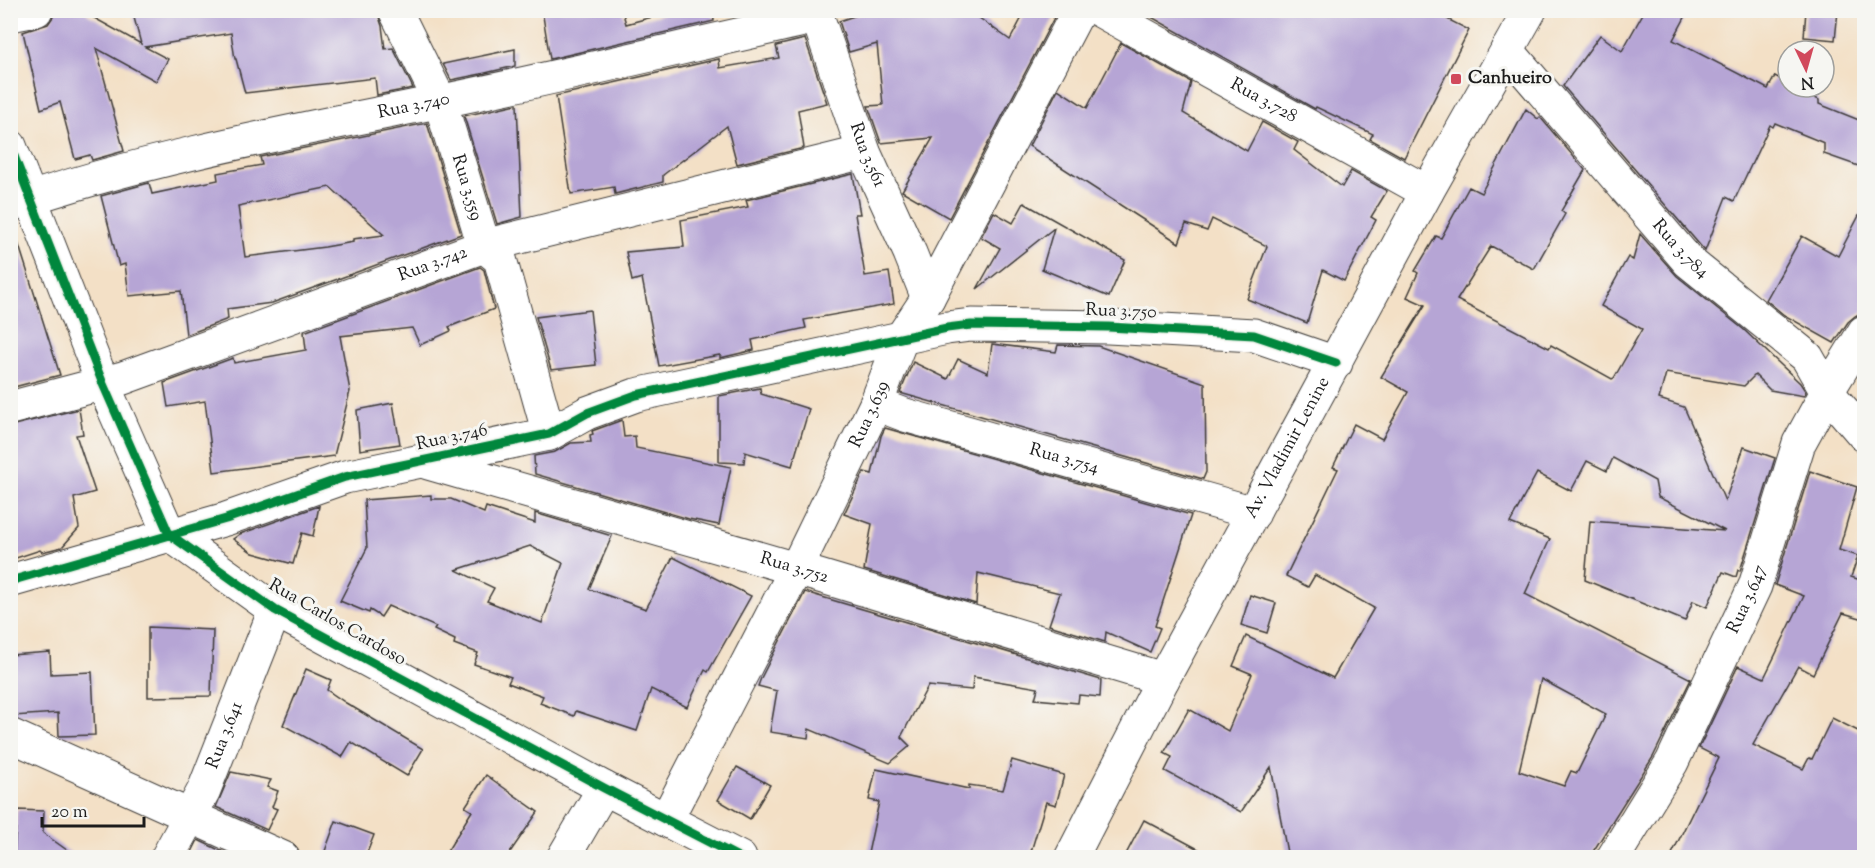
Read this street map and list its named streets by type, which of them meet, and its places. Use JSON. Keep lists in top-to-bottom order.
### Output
{
  "streets": {
    "street": [
      "Rua 3.728",
      "Rua 3.740",
      "Rua 3.561",
      "Rua 3.559",
      "Rua 3.784",
      "Rua 3.742",
      "Rua 3.750",
      "Rua 3.639",
      "Rua 3.746",
      "Av. Vladimir Lenine",
      "Rua 3.754",
      "Rua 3.752",
      "Rua 3.647",
      "Rua Carlos Cardoso",
      "Rua 3.641"
    ]
  },
  "crossings": [
    ["Rua 3.728", "Av. Vladimir Lenine"],
    ["Rua 3.740", "Rua 3.561"],
    ["Rua 3.740", "Rua 3.559"],
    ["Rua 3.561", "Rua 3.742"],
    ["Rua 3.561", "Rua 3.639"],
    ["Rua 3.559", "Rua 3.742"],
    ["Rua 3.559", "Rua 3.746"],
    ["Rua 3.784", "Av. Vladimir Lenine"],
    ["Rua 3.784", "Rua 3.647"],
    ["Rua 3.750", "Rua 3.639"],
    ["Rua 3.750", "Rua 3.746"],
    ["Rua 3.750", "Av. Vladimir Lenine"],
    ["Rua 3.639", "Rua 3.746"],
    ["Rua 3.639", "Rua 3.754"],
    ["Rua 3.639", "Rua 3.752"],
    ["Rua 3.639", "Rua Carlos Cardoso"],
    ["Rua 3.746", "Rua 3.752"],
    ["Rua 3.746", "Rua Carlos Cardoso"],
    ["Av. Vladimir Lenine", "Rua 3.754"],
    ["Av. Vladimir Lenine", "Rua 3.752"],
    ["Rua Carlos Cardoso", "Rua 3.641"]
  ],
  "places": {
    "transit": ["Canhueiro"]
  },
  "scale_bar": "20 m",
  "north": "bottom"
}
